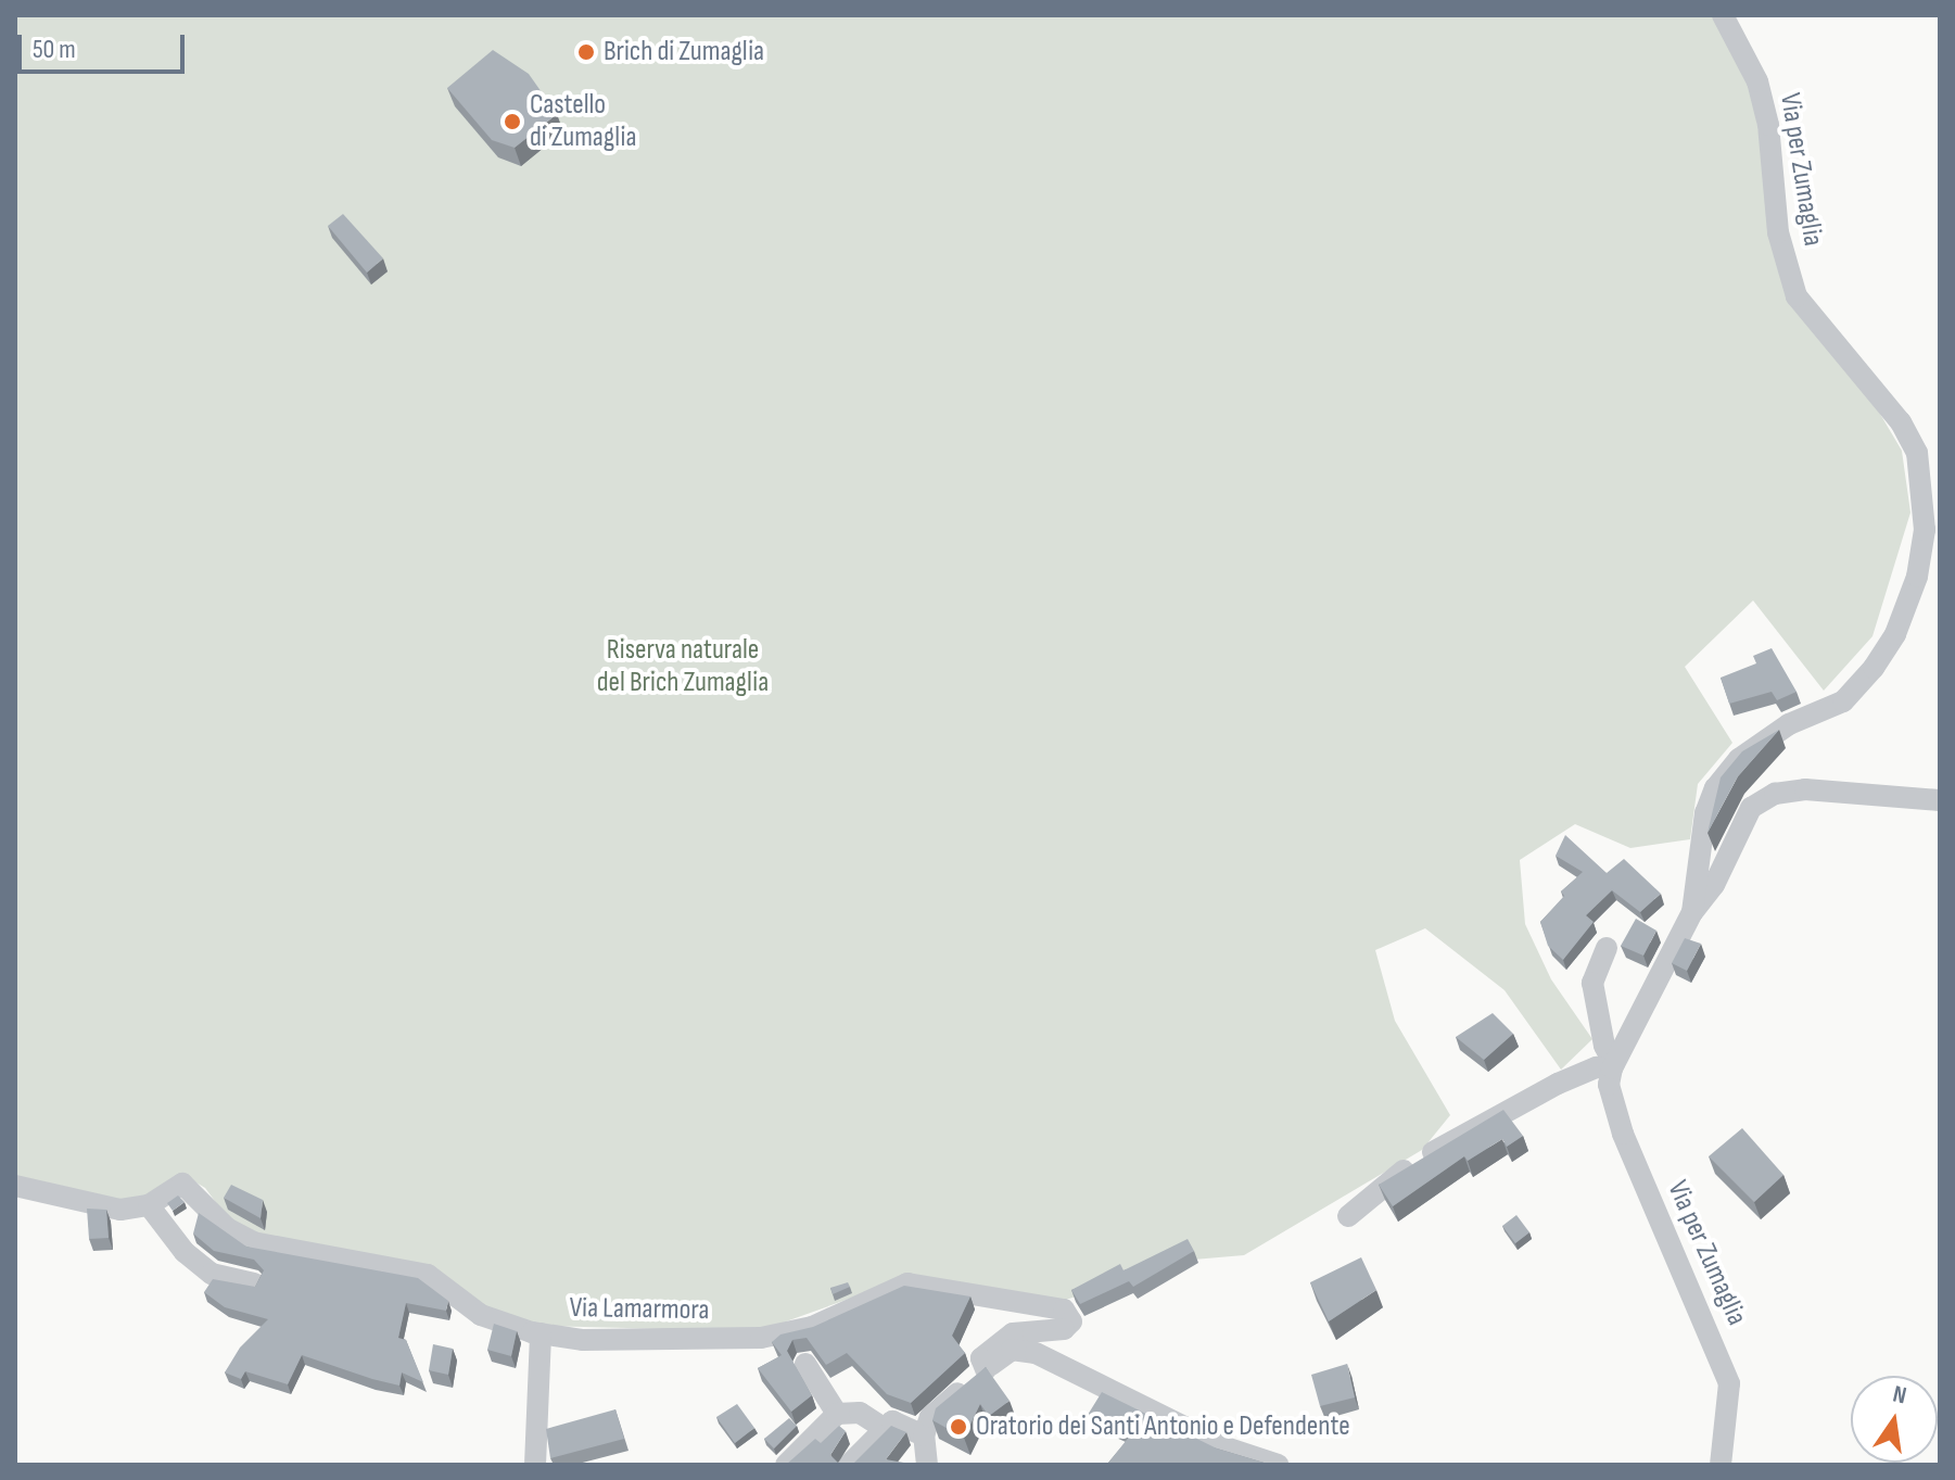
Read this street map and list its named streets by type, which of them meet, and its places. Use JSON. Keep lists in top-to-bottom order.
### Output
{
  "streets": {
    "street": ["Via per Zumaglia", "Via Lamarmora"]
  },
  "parks": ["Riserva naturale del Brich Zumaglia"],
  "places": ["Brich di Zumaglia", "Castello di Zumaglia", "Oratorio dei Santi Antonio e Defendente"],
  "scale_bar": "50 m",
  "north": "top"
}
